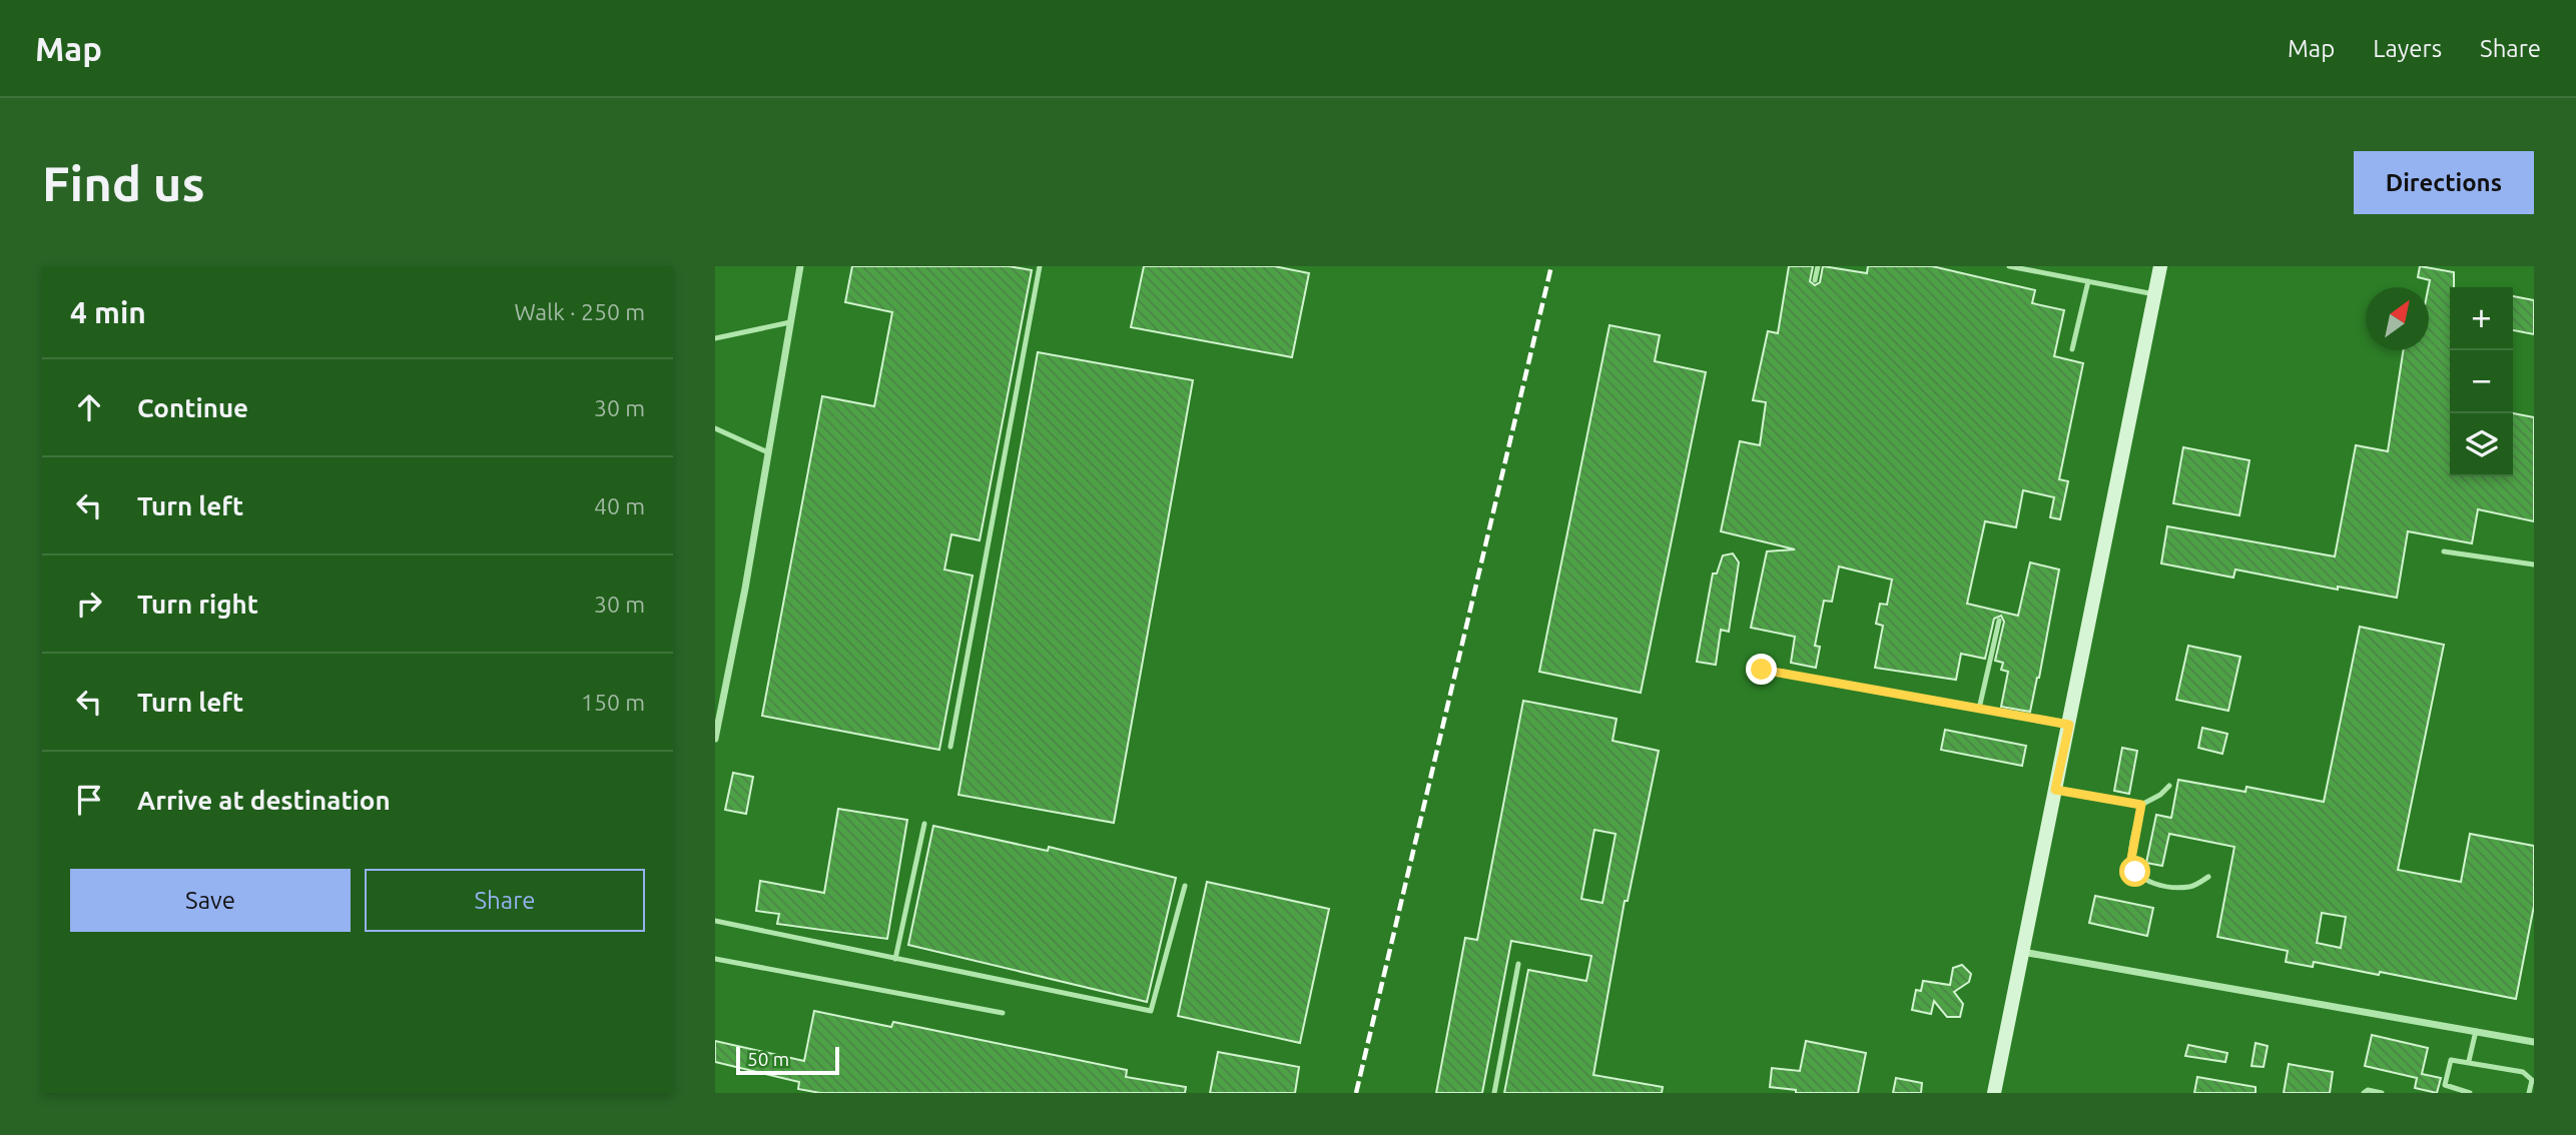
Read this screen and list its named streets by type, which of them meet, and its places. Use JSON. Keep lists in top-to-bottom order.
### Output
{
  "scale_bar": "50 m",
  "north": "top right",
  "page": {
    "header": "Map",
    "nav": ["Map", "Layers", "Share"],
    "buttons": [
      "Directions",
      ["Save", "Share"]
    ],
    "title": "Find us",
    "heading": ["4 min", "Walk · 250 m"],
    "map_buttons": ["+", "−"],
    "list": [
      ["Continue", "30 m"],
      ["Turn left", "40 m"],
      ["Turn right", "30 m"],
      ["Turn left", "150 m"],
      "Arrive at destination"
    ],
    "scale": "50 m"
  }
}
